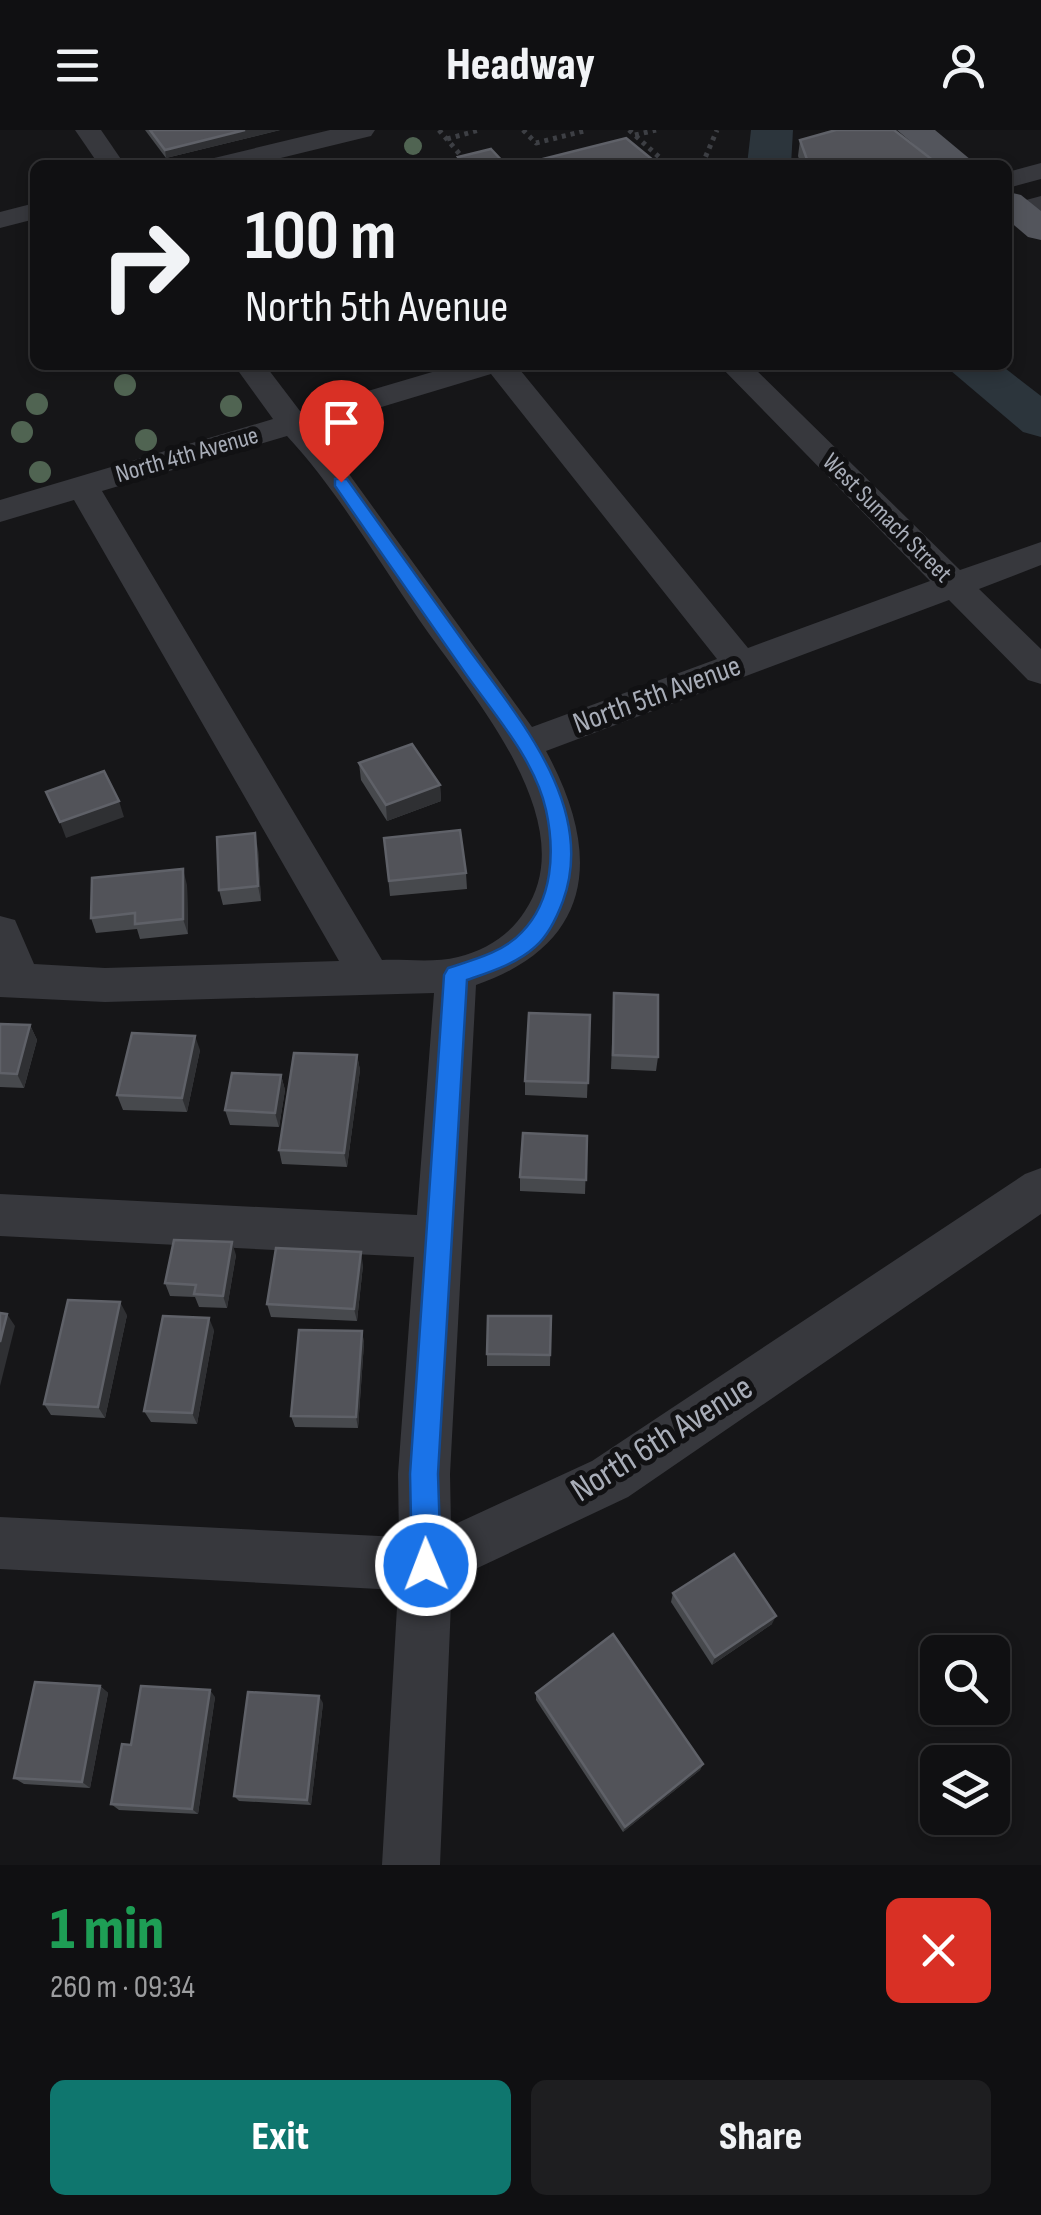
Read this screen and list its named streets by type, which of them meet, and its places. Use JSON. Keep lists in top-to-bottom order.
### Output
{
  "streets": {
    "street": [
      "North 4th Avenue",
      "West Sumach Street",
      "North 5th Avenue",
      "North 6th Avenue"
    ]
  },
  "crossings": [
    ["West Sumach Street", "North 5th Avenue"]
  ],
  "page": {
    "header": "Headway",
    "turn": ["100 m", "North 5th Avenue"],
    "heading": ["1 min", "260 m · 09:34"],
    "buttons": ["Exit", "Share"]
  }
}
